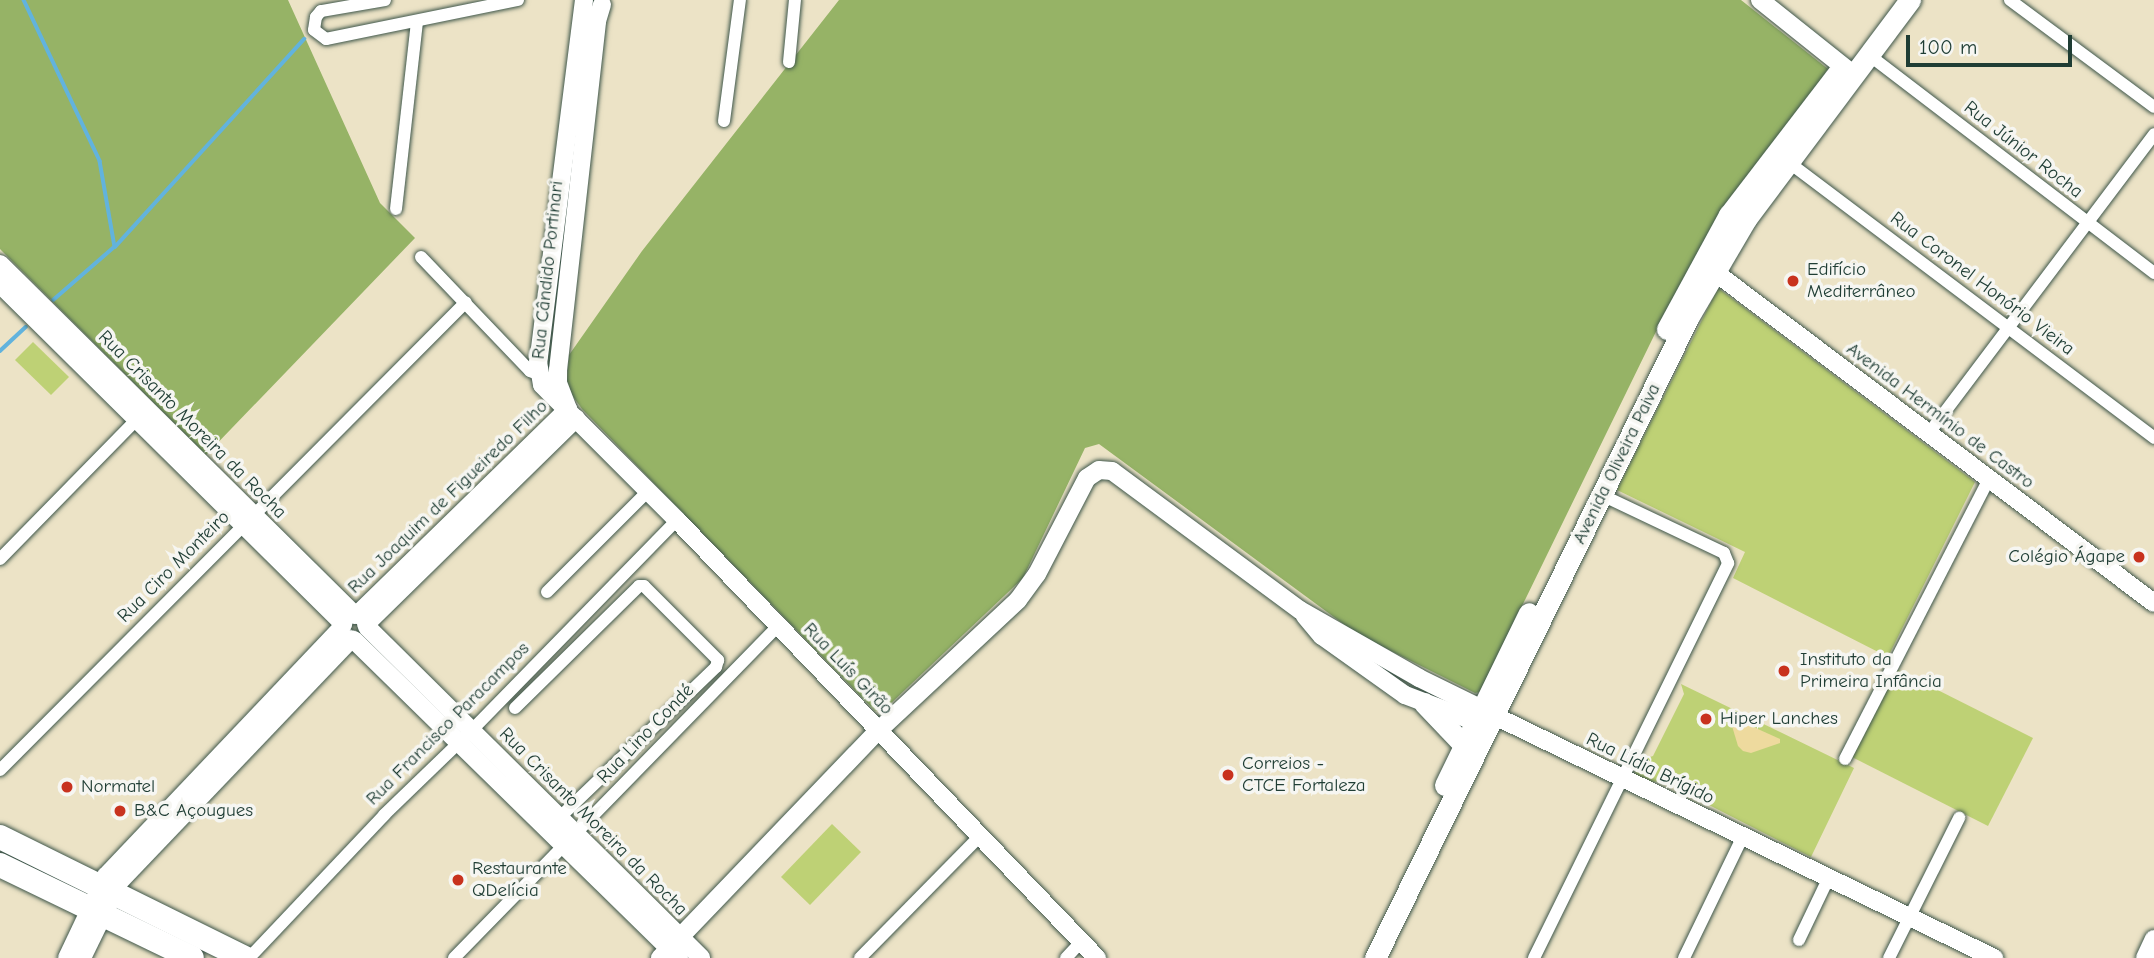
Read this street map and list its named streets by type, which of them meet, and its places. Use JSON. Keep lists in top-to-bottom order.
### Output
{
  "streets": {
    "main road": ["Avenida Oliveira Paiva"],
    "street": [
      "Rua Júnior Rocha",
      "Rua Cândido Portinari",
      "Rua Coronel Honório Vieira",
      "Avenida Hermínio de Castro",
      "Rua Crisanto Moreira da Rocha",
      "Rua Joaquim de Figueiredo Filho",
      "Rua Ciro Monteiro",
      "Rua Luís Girão",
      "Rua Francisco Paracampos",
      "Rua Lino Condé",
      "Rua Lídia Brígido"
    ]
  },
  "crossings": [
    ["Rua Júnior Rocha", "Avenida Oliveira Paiva"],
    ["Rua Cândido Portinari", "Rua Joaquim de Figueiredo Filho"],
    ["Rua Cândido Portinari", "Rua Luís Girão"],
    ["Rua Coronel Honório Vieira", "Avenida Oliveira Paiva"],
    ["Avenida Hermínio de Castro", "Avenida Oliveira Paiva"],
    ["Rua Crisanto Moreira da Rocha", "Rua Joaquim de Figueiredo Filho"],
    ["Rua Crisanto Moreira da Rocha", "Rua Ciro Monteiro"],
    ["Rua Crisanto Moreira da Rocha", "Rua Francisco Paracampos"],
    ["Rua Crisanto Moreira da Rocha", "Rua Lino Condé"],
    ["Avenida Oliveira Paiva", "Rua Lídia Brígido"],
    ["Rua Joaquim de Figueiredo Filho", "Rua Luís Girão"],
    ["Rua Luís Girão", "Rua Francisco Paracampos"],
    ["Rua Luís Girão", "Rua Lino Condé"],
    ["Rua Luís Girão", "Rua Lídia Brígido"]
  ],
  "places": [
    "Edifício Mediterrâneo",
    "Colégio Ágape",
    "Instituto da Primeira Infância",
    "Hiper Lanches",
    "Correios - CTCE Fortaleza",
    "Normatel",
    "B&C Açougues",
    "Restaurante QDelícia"
  ],
  "scale_bar": "100 m"
}
